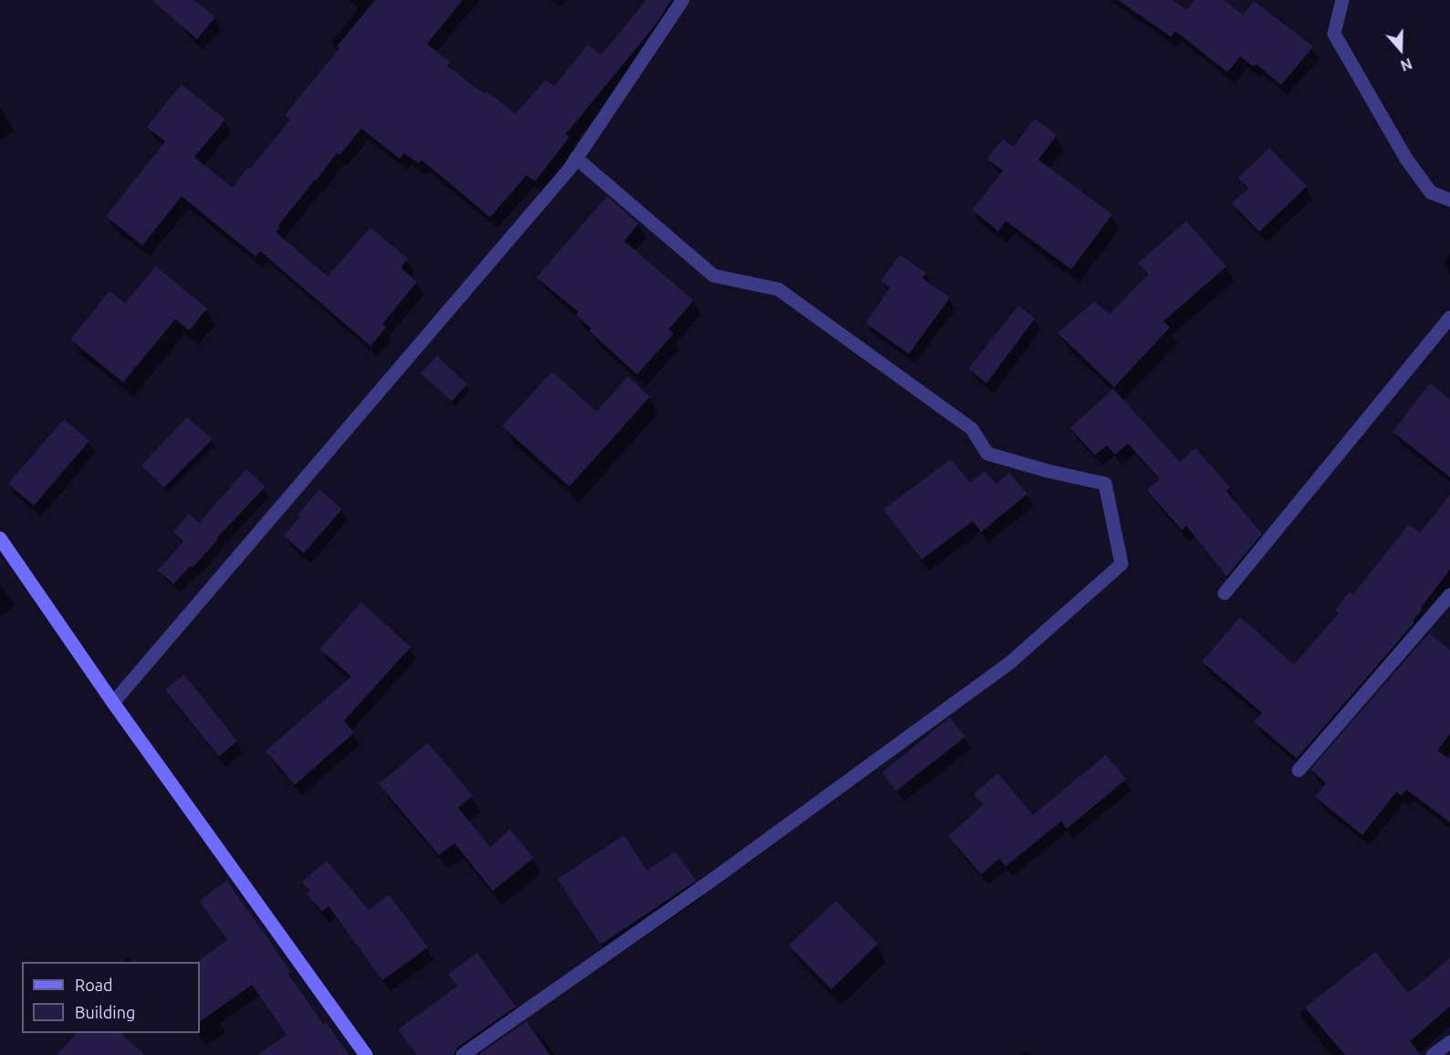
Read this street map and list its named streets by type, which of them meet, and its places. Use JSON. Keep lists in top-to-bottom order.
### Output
{
  "legend": ["Road", "Building"],
  "north": "bottom"
}
